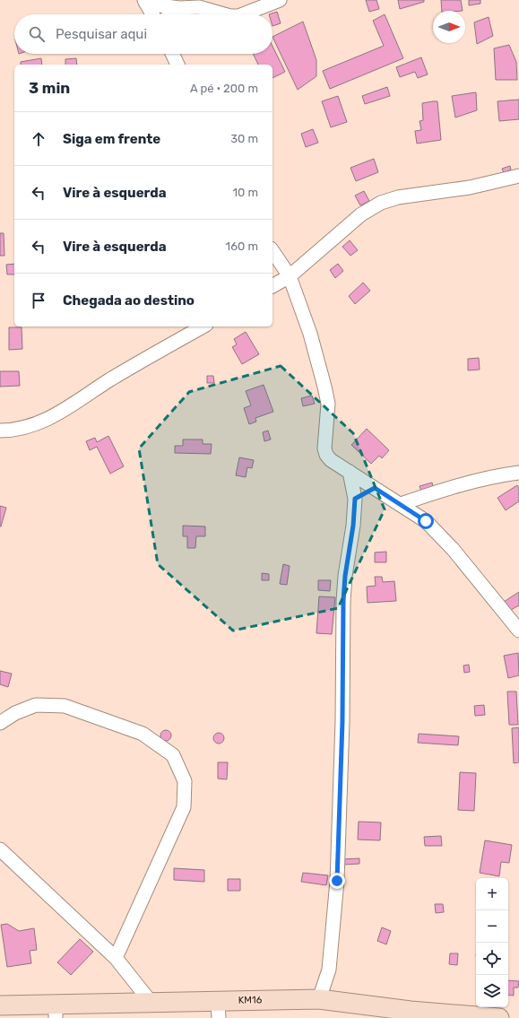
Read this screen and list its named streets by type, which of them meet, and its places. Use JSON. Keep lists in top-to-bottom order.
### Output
{
  "streets": {
    "street": ["KM16"]
  },
  "north": "right",
  "page": {
    "search": "Pesquisar aqui",
    "heading": ["3 min", "A pé · 200 m"],
    "list": [
      ["Siga em frente", "30 m"],
      ["Vire à esquerda", "10 m"],
      ["Vire à esquerda", "160 m"],
      "Chegada ao destino"
    ],
    "map_buttons": ["+", "−"]
  }
}
